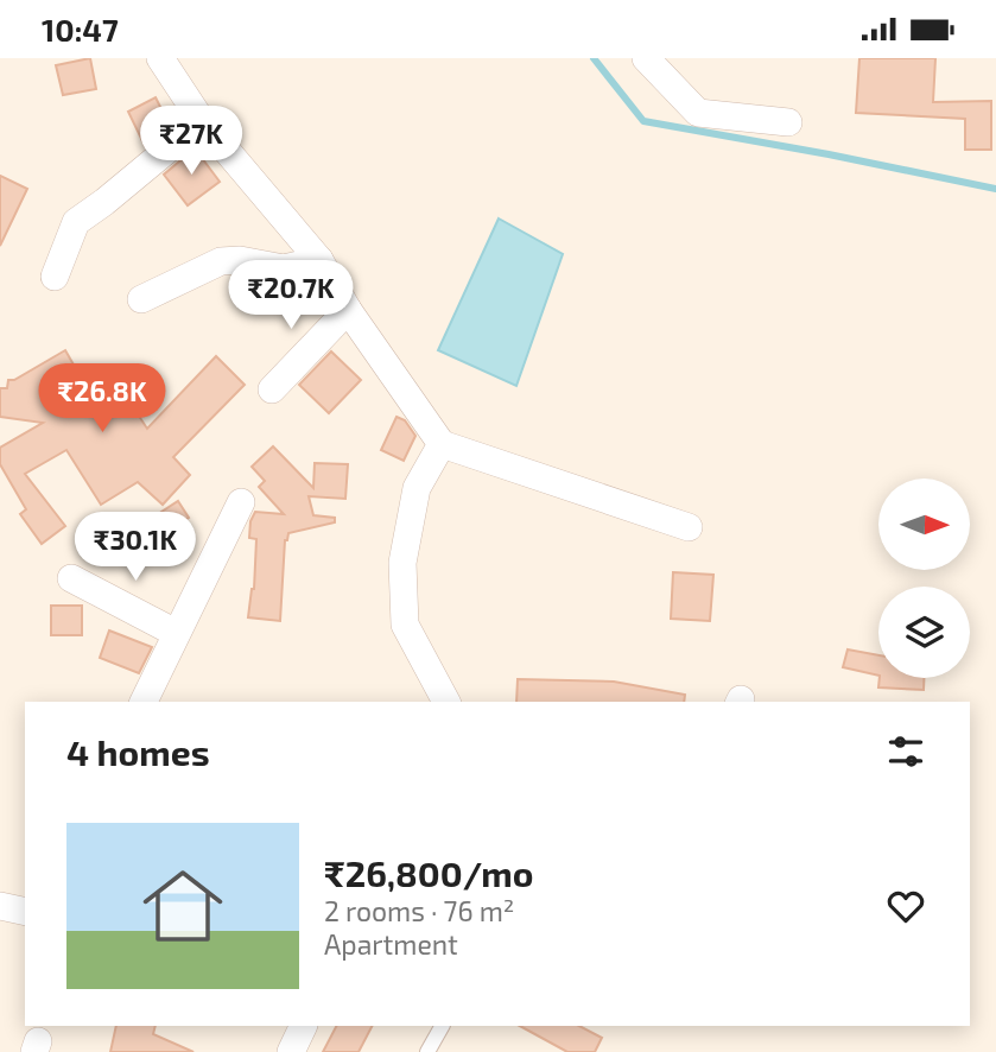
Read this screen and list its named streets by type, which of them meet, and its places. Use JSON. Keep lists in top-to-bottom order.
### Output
{
  "north": "right",
  "page": {
    "status": "10:47",
    "price": [
      "₹27K",
      "₹20.7K",
      "₹26.8K",
      "₹30.1K"
    ],
    "heading": "4 homes",
    "list": [
      {
        "name": "₹26,800/mo",
        "note": "2 rooms · 76 m² · Apartment"
      }
    ]
  }
}
